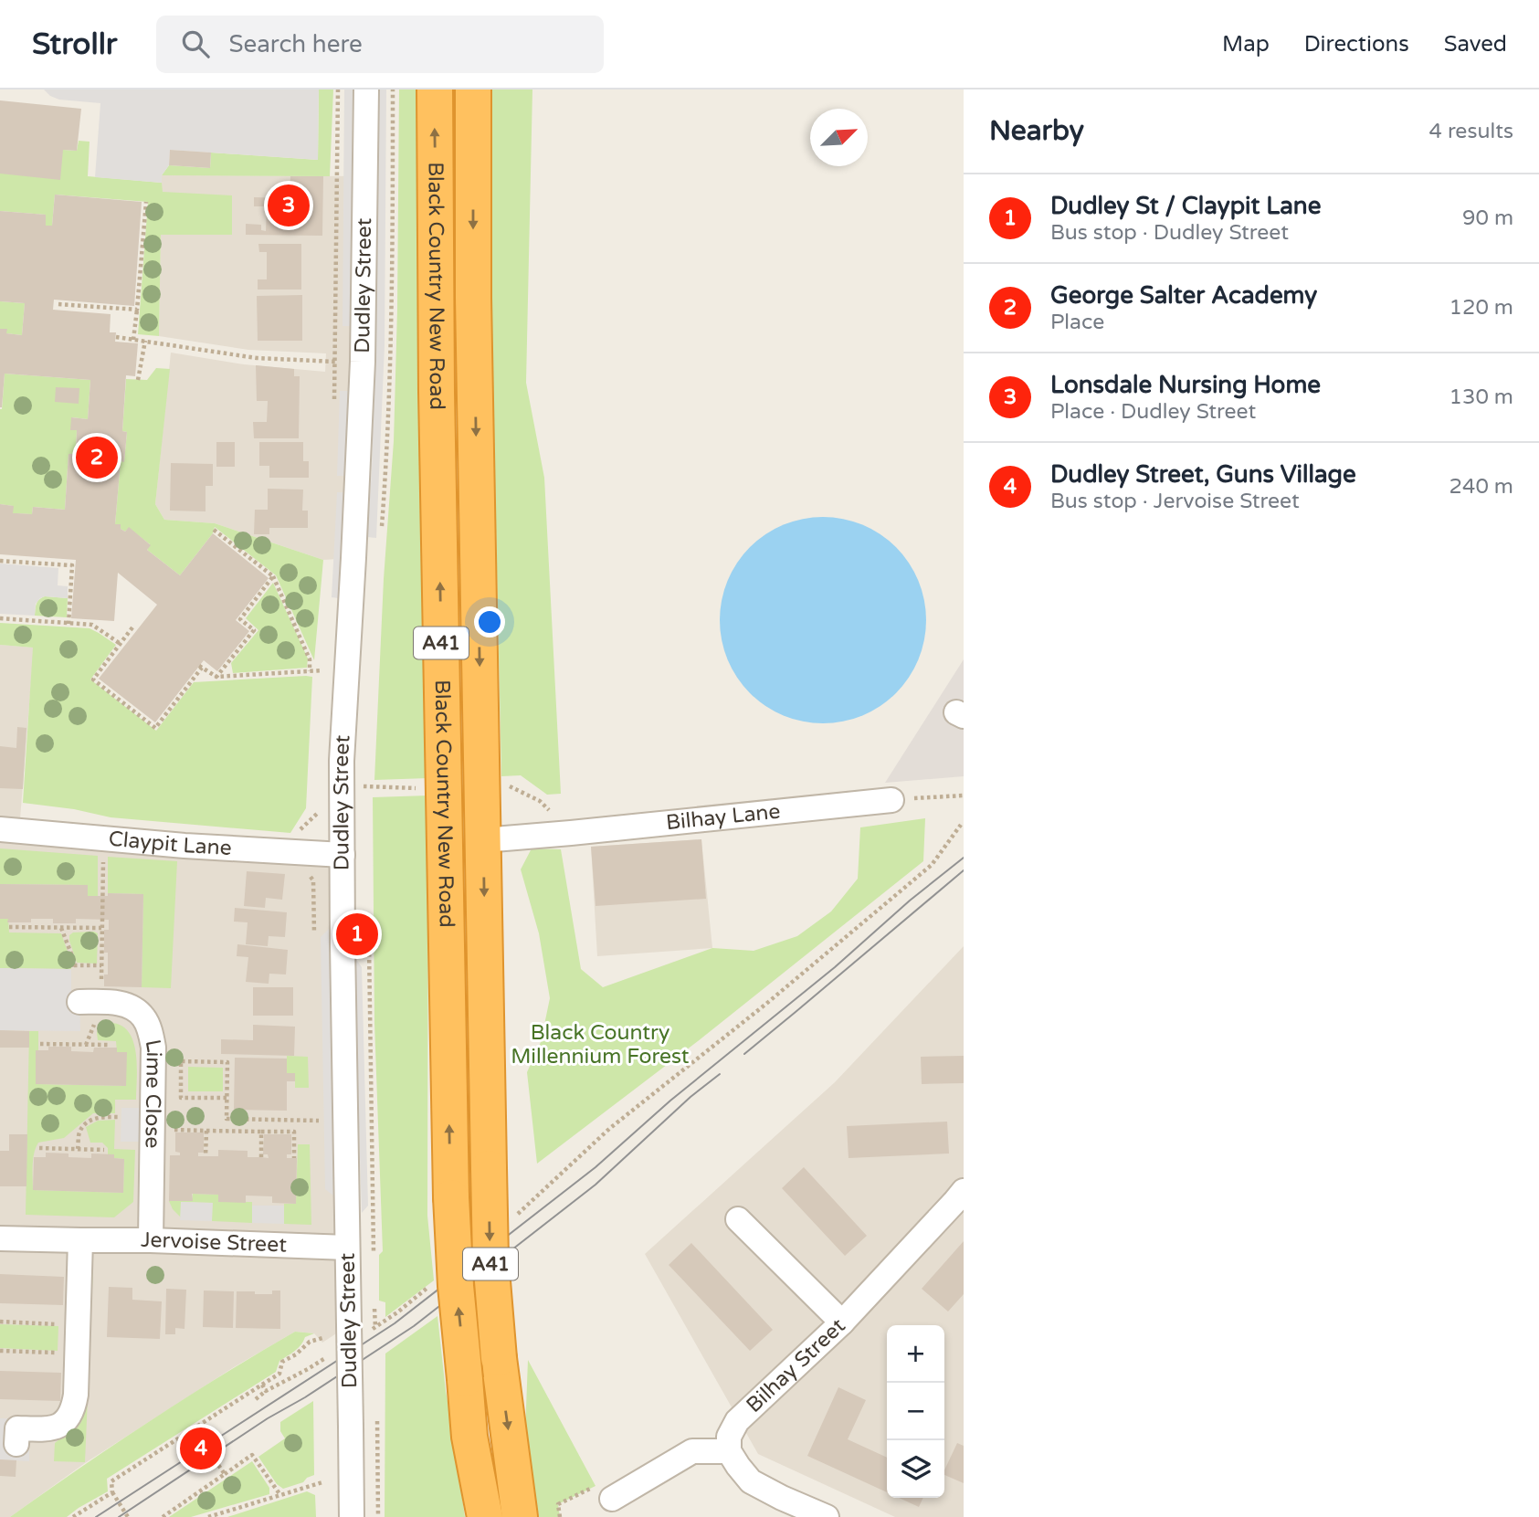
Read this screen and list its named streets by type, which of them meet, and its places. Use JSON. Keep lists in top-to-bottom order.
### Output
{
  "streets": {
    "highway": ["Black Country New Road", "A41"],
    "street": [
      "Dudley Street",
      "Bilhay Lane",
      "Claypit Lane",
      "Lime Close",
      "Jervoise Street",
      "Bilhay Street"
    ]
  },
  "crossings": [
    ["Dudley Street", "Claypit Lane"],
    ["Dudley Street", "Jervoise Street"],
    ["Black Country New Road", "Bilhay Lane"],
    ["Lime Close", "Jervoise Street"]
  ],
  "parks": ["Black Country Millennium Forest"],
  "north": "top right",
  "page": {
    "header": "Strollr",
    "search": "Search here",
    "nav": ["Map", "Directions", "Saved"],
    "heading": ["Nearby", "4 results"],
    "list": [
      {
        "mark": "1",
        "name": "Dudley St / Claypit Lane",
        "note": "Bus stop · Dudley Street",
        "value": "90 m"
      },
      {
        "mark": "2",
        "name": "George Salter Academy",
        "note": "Place",
        "value": "120 m"
      },
      {
        "mark": "3",
        "name": "Lonsdale Nursing Home",
        "note": "Place · Dudley Street",
        "value": "130 m"
      },
      {
        "mark": "4",
        "name": "Dudley Street, Guns Village",
        "note": "Bus stop · Jervoise Street",
        "value": "240 m"
      }
    ],
    "pins": [
      "3",
      "2",
      "1",
      "4"
    ],
    "map_buttons": ["+", "−"]
  }
}
